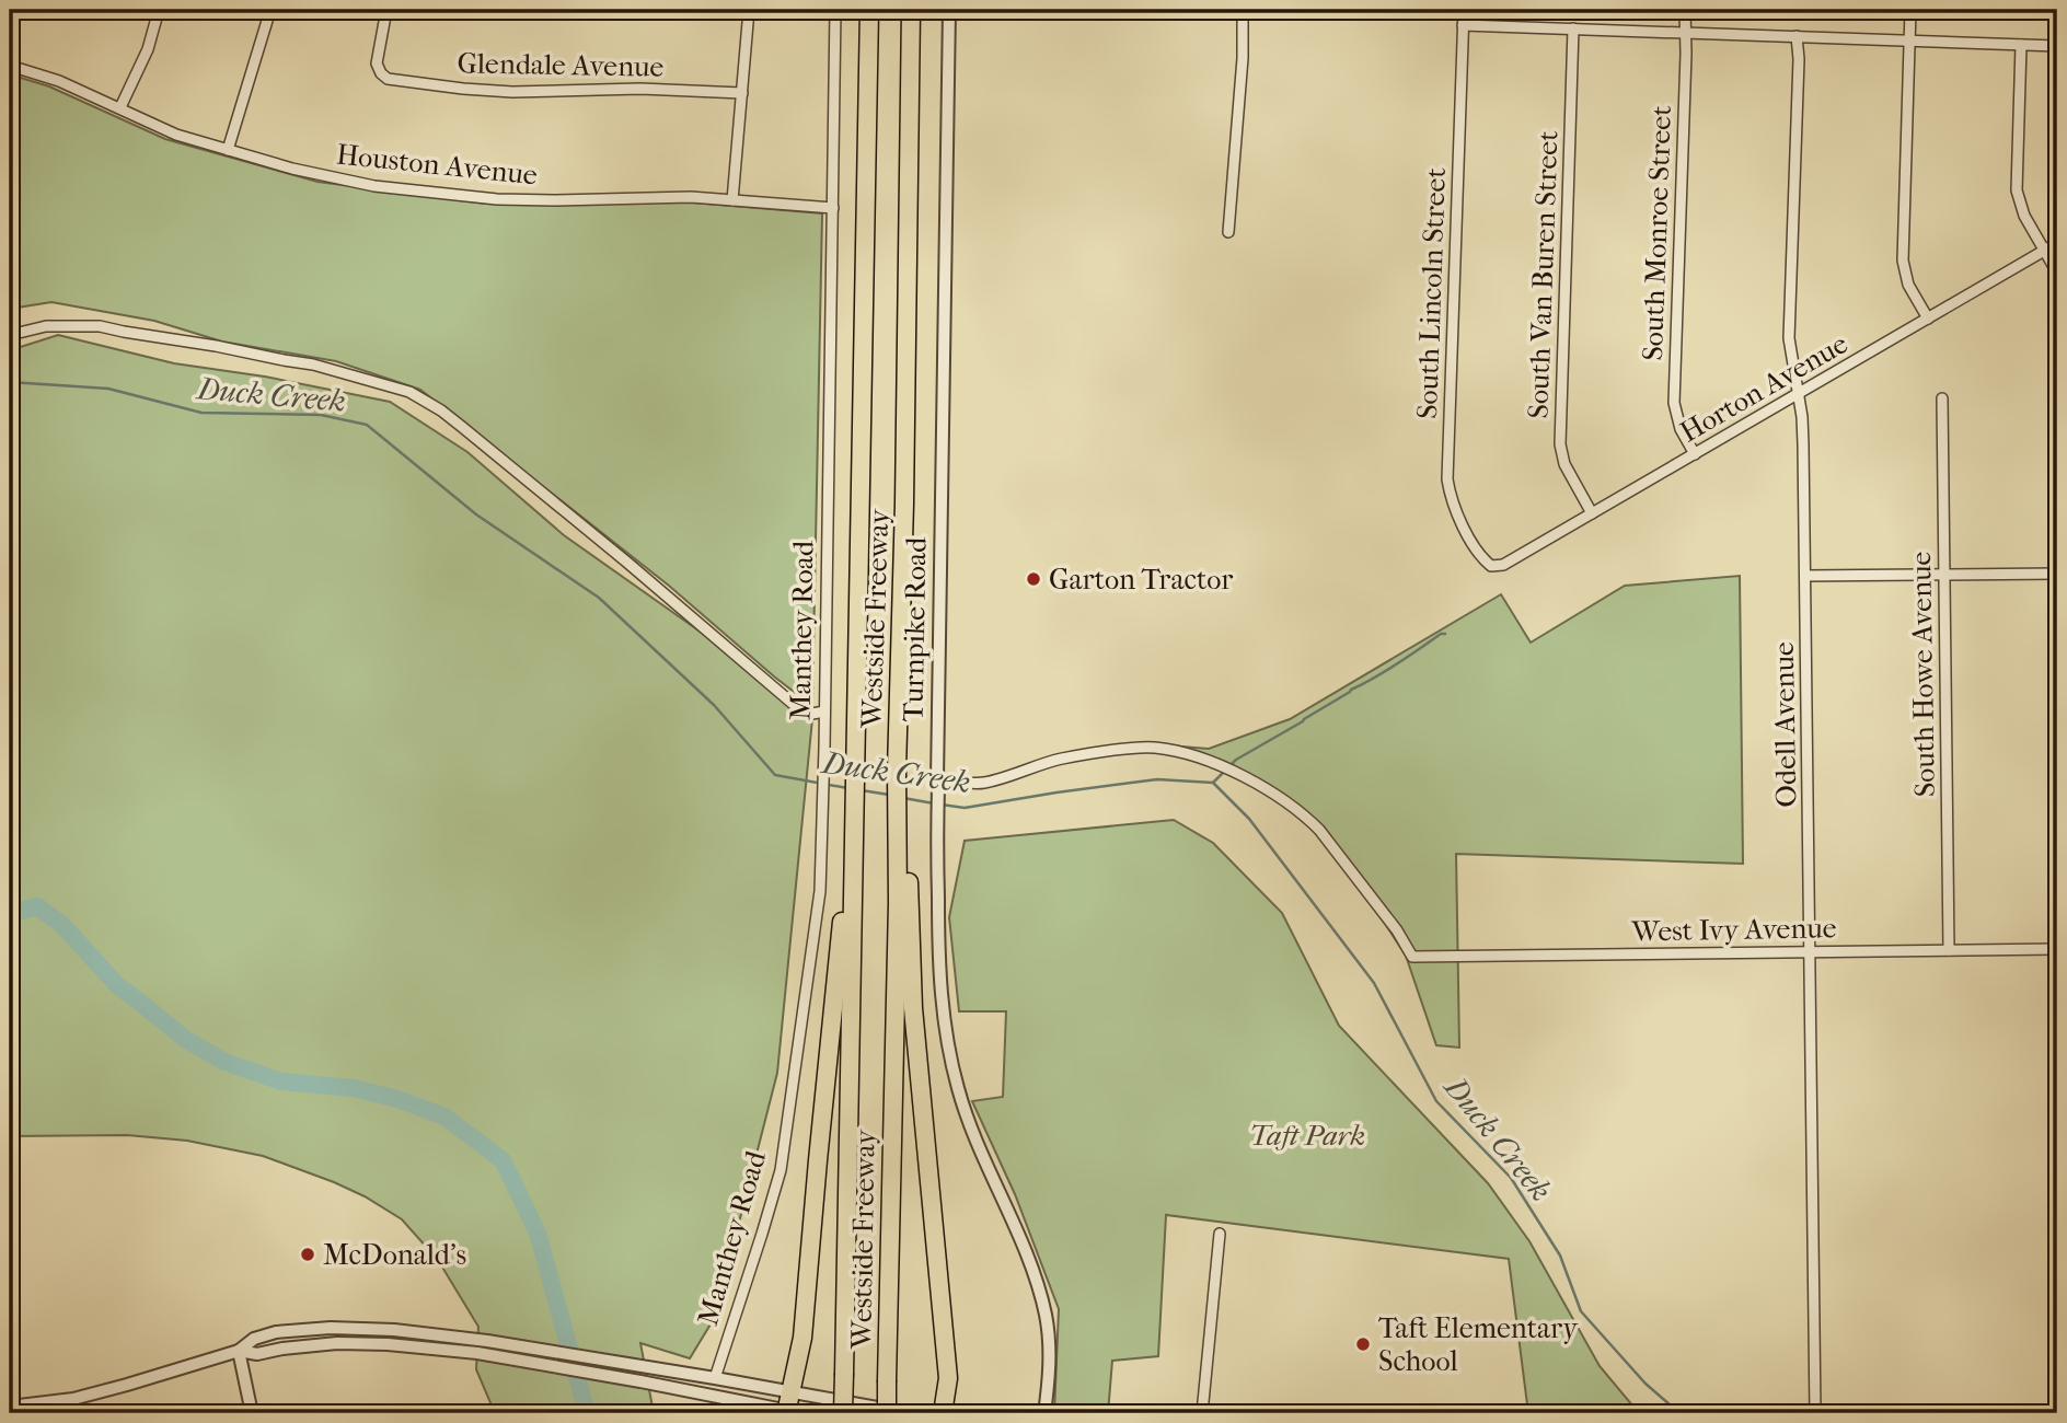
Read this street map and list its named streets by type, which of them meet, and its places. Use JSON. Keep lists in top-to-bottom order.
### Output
{
  "streets": {
    "highway": ["Westside Freeway"],
    "street": [
      "Glendale Avenue",
      "Houston Avenue",
      "South Monroe Street",
      "South Van Buren Street",
      "South Lincoln Street",
      "Horton Avenue",
      "Turnpike Road",
      "Manthey Road",
      "South Howe Avenue",
      "Odell Avenue",
      "West Ivy Avenue"
    ]
  },
  "crossings": [
    ["Houston Avenue", "Manthey Road"],
    ["South Monroe Street", "Horton Avenue"],
    ["South Van Buren Street", "Horton Avenue"],
    ["South Lincoln Street", "Horton Avenue"],
    ["Horton Avenue", "Odell Avenue"],
    ["Turnpike Road", "West Ivy Avenue"],
    ["South Howe Avenue", "West Ivy Avenue"],
    ["Odell Avenue", "West Ivy Avenue"]
  ],
  "water": ["Duck Creek"],
  "parks": ["Taft Park"],
  "places": ["Garton Tractor", "McDonald's", "Taft Elementary School"]
}
